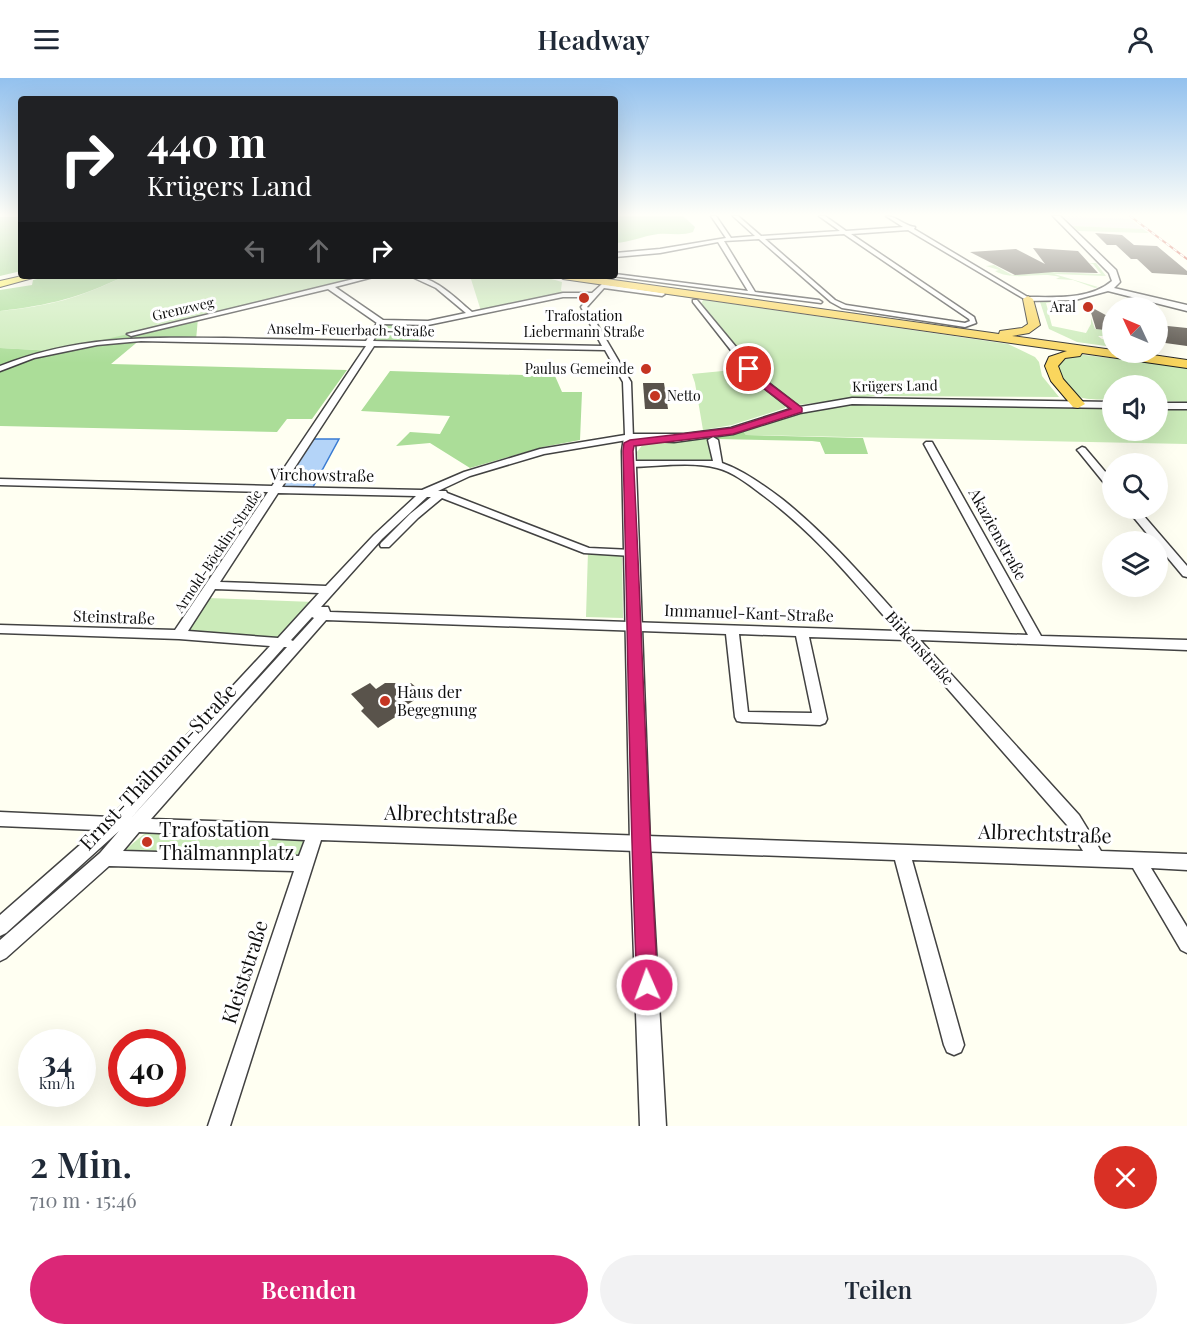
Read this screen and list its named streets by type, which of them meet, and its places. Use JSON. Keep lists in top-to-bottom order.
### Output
{
  "streets": {
    "street": [
      "Grenzweg",
      "Anselm-Feuerbach-Straße",
      "Krügers Land",
      "Virchowstraße",
      "Akazienstraße",
      "Arnold-Böcklin-Straße",
      "Immanuel-Kant-Straße",
      "Steinstraße",
      "Birkenstraße",
      "Ernst-Thälmann-Straße",
      "Albrechtstraße",
      "Kleiststraße"
    ]
  },
  "crossings": [
    ["Grenzweg", "Anselm-Feuerbach-Straße"],
    ["Anselm-Feuerbach-Straße", "Arnold-Böcklin-Straße"],
    ["Virchowstraße", "Arnold-Böcklin-Straße"],
    ["Akazienstraße", "Immanuel-Kant-Straße"],
    ["Arnold-Böcklin-Straße", "Steinstraße"],
    ["Immanuel-Kant-Straße", "Birkenstraße"],
    ["Immanuel-Kant-Straße", "Ernst-Thälmann-Straße"],
    ["Steinstraße", "Ernst-Thälmann-Straße"],
    ["Birkenstraße", "Albrechtstraße"],
    ["Ernst-Thälmann-Straße", "Albrechtstraße"],
    ["Albrechtstraße", "Kleiststraße"]
  ],
  "places": [
    "Trafostation Liebermann Straße",
    "Aral",
    "Paulus Gemeinde",
    "Netto",
    "Haus der Begegnung",
    "Trafostation Thälmannplatz"
  ],
  "north": "top left",
  "page": {
    "header": "Headway",
    "turn": ["440 m", "Krügers Land"],
    "speed": "34 km/h",
    "limit": "40",
    "heading": ["2 Min.", "710 m · 15:46"],
    "buttons": ["Beenden", "Teilen"]
  }
}
